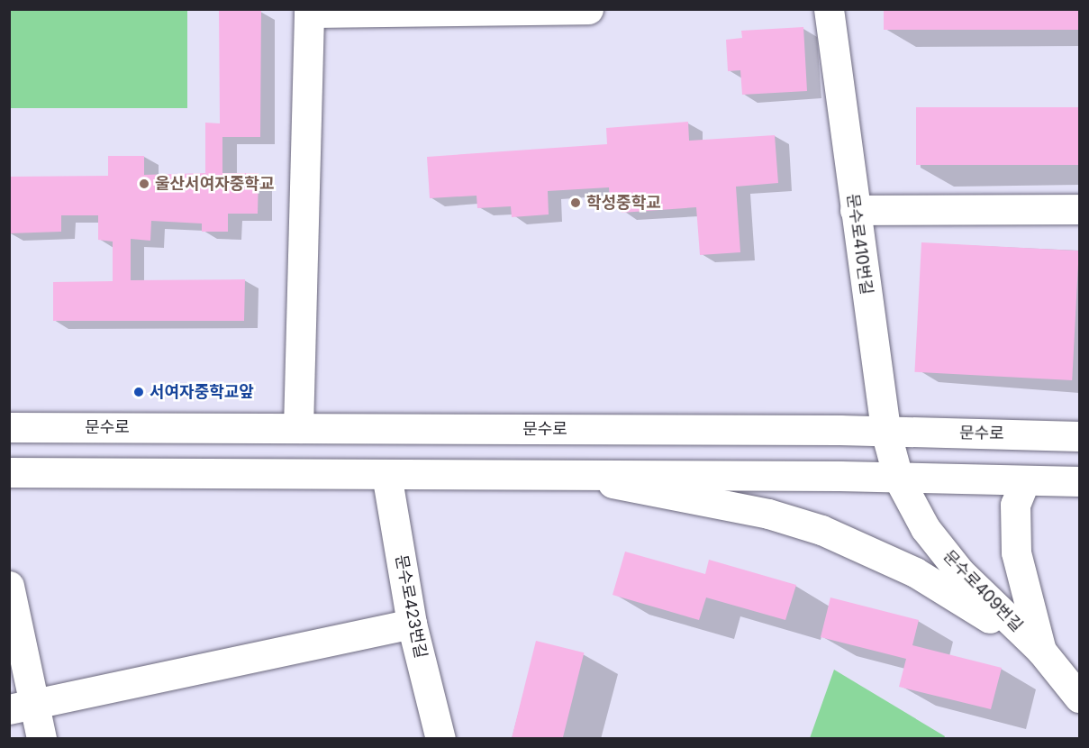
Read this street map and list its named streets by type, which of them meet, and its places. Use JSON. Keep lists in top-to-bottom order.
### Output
{
  "streets": {
    "street": [
      "문수로410번길",
      "문수로",
      "문수로409번길",
      "문수로423번길"
    ]
  },
  "crossings": [
    ["문수로410번길", "문수로"],
    ["문수로410번길", "문수로409번길"]
  ],
  "places": ["울산서여자중학교", "학성중학교", "서여자중학교앞"]
}
